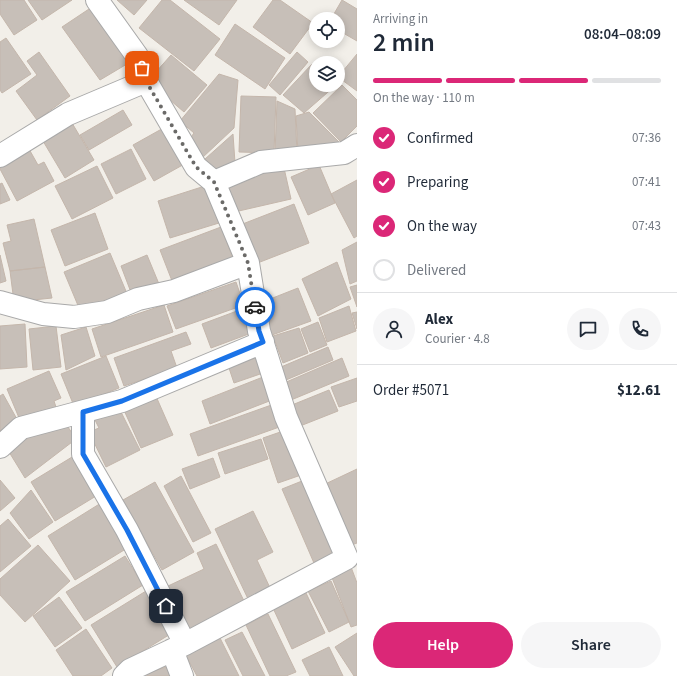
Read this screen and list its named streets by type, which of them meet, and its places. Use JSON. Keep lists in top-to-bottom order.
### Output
{
  "page": {
    "heading": ["2 min", "Arriving in", "08:04–08:09"],
    "panel": [
      "Alex",
      "Courier · 4.8",
      "Order #5071",
      "$12.61"
    ],
    "bar": "On the way · 110 m",
    "list": [
      ["Confirmed", "07:36"],
      ["Preparing", "07:41"],
      ["On the way", "07:43"],
      "Delivered"
    ],
    "buttons": ["Help", "Share"]
  }
}
